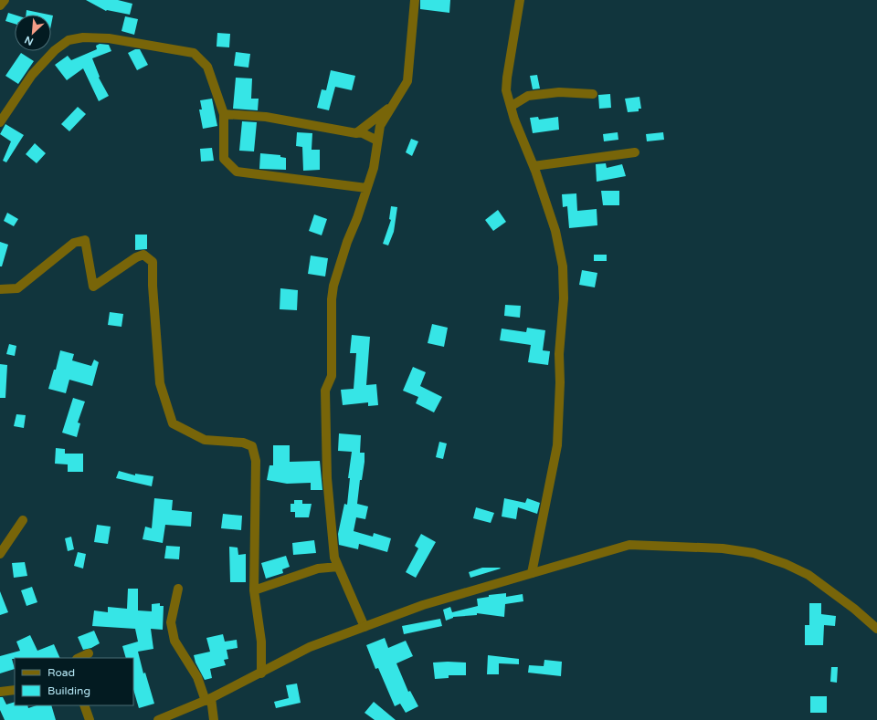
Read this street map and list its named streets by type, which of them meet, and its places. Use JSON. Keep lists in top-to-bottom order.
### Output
{
  "legend": ["Road", "Building"],
  "north": "bottom left"
}
